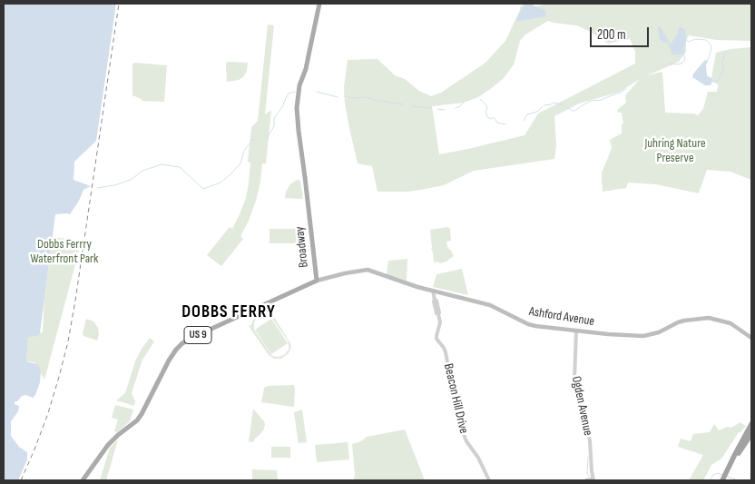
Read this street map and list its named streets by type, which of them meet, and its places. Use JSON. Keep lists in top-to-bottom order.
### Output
{
  "streets": {
    "main road": ["Broadway", "Ashford Avenue", "US 9"],
    "street": ["Beacon Hill Drive", "Ogden Avenue"]
  },
  "crossings": [
    ["Broadway", "Ashford Avenue"],
    ["Ashford Avenue", "Beacon Hill Drive"],
    ["Ashford Avenue", "Ogden Avenue"]
  ],
  "districts": ["DOBBS FERRY"],
  "parks": ["Juhring Nature Preserve", "Dobbs Ferrry Waterfront Park"],
  "scale_bar": "200 m"
}
